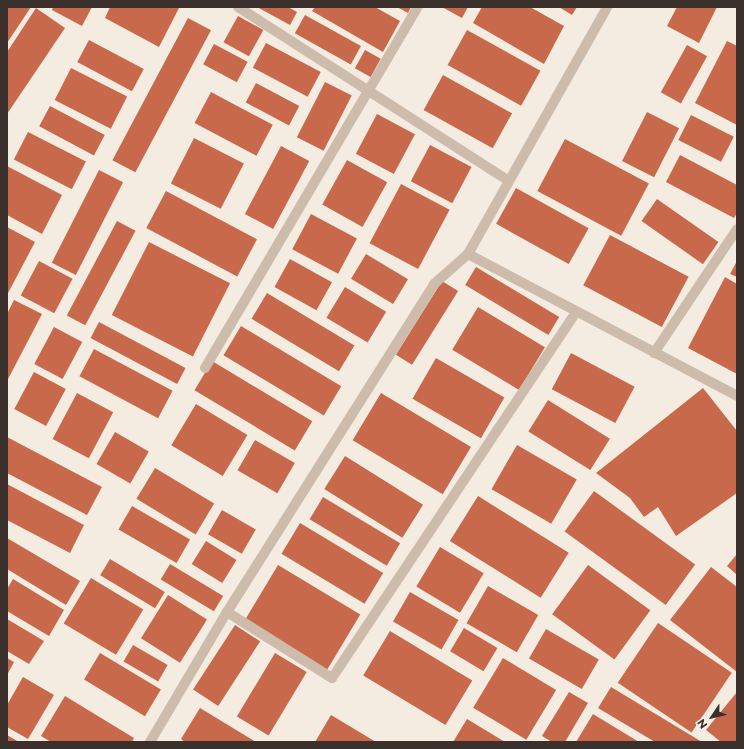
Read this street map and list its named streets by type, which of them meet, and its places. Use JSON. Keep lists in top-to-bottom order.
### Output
{
  "north": "bottom left"
}
